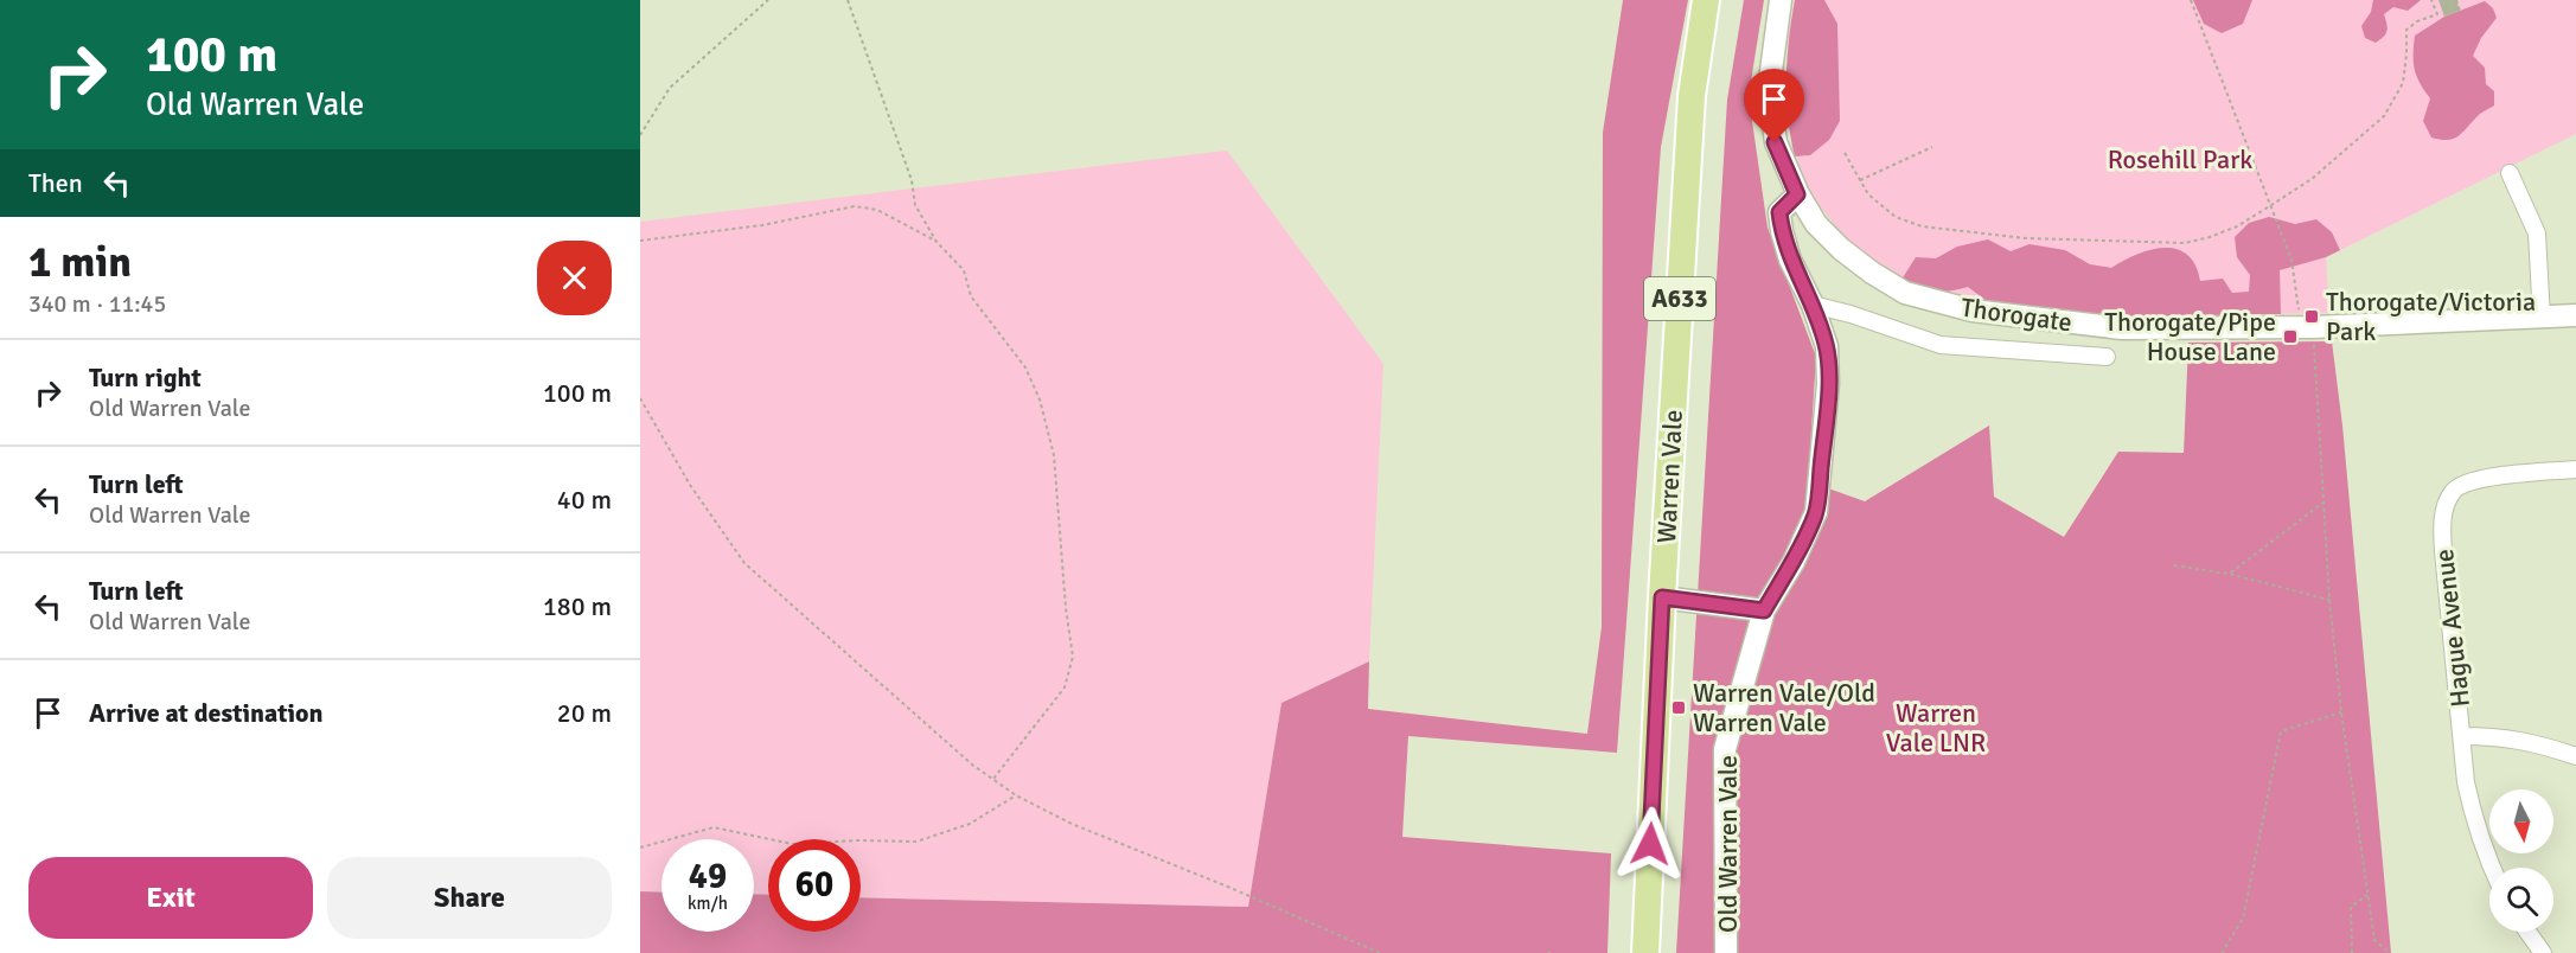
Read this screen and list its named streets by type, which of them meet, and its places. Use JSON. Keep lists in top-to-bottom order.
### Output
{
  "streets": {
    "main road": ["A633", "Warren Vale"],
    "street": ["Thorogate", "Hague Avenue", "Old Warren Vale"]
  },
  "crossings": [
    ["Thorogate", "Old Warren Vale"]
  ],
  "parks": ["Rosehill Park", "Warren Vale LNR"],
  "places": {
    "transit": ["Thorogate/Victoria Park", "Thorogate/Pipe House Lane", "Warren Vale/Old Warren Vale"]
  },
  "north": "bottom",
  "page": {
    "turn": ["100 m", "Old Warren Vale"],
    "then": "Then",
    "heading": ["1 min", "340 m · 11:45"],
    "list": [
      {
        "name": "Turn right",
        "note": "Old Warren Vale",
        "value": "100 m"
      },
      {
        "name": "Turn left",
        "note": "Old Warren Vale",
        "value": "40 m"
      },
      {
        "name": "Turn left",
        "note": "Old Warren Vale",
        "value": "180 m"
      },
      {
        "name": "Arrive at destination",
        "value": "20 m"
      }
    ],
    "speed": "49 km/h",
    "limit": "60",
    "buttons": ["Exit", "Share"]
  }
}
